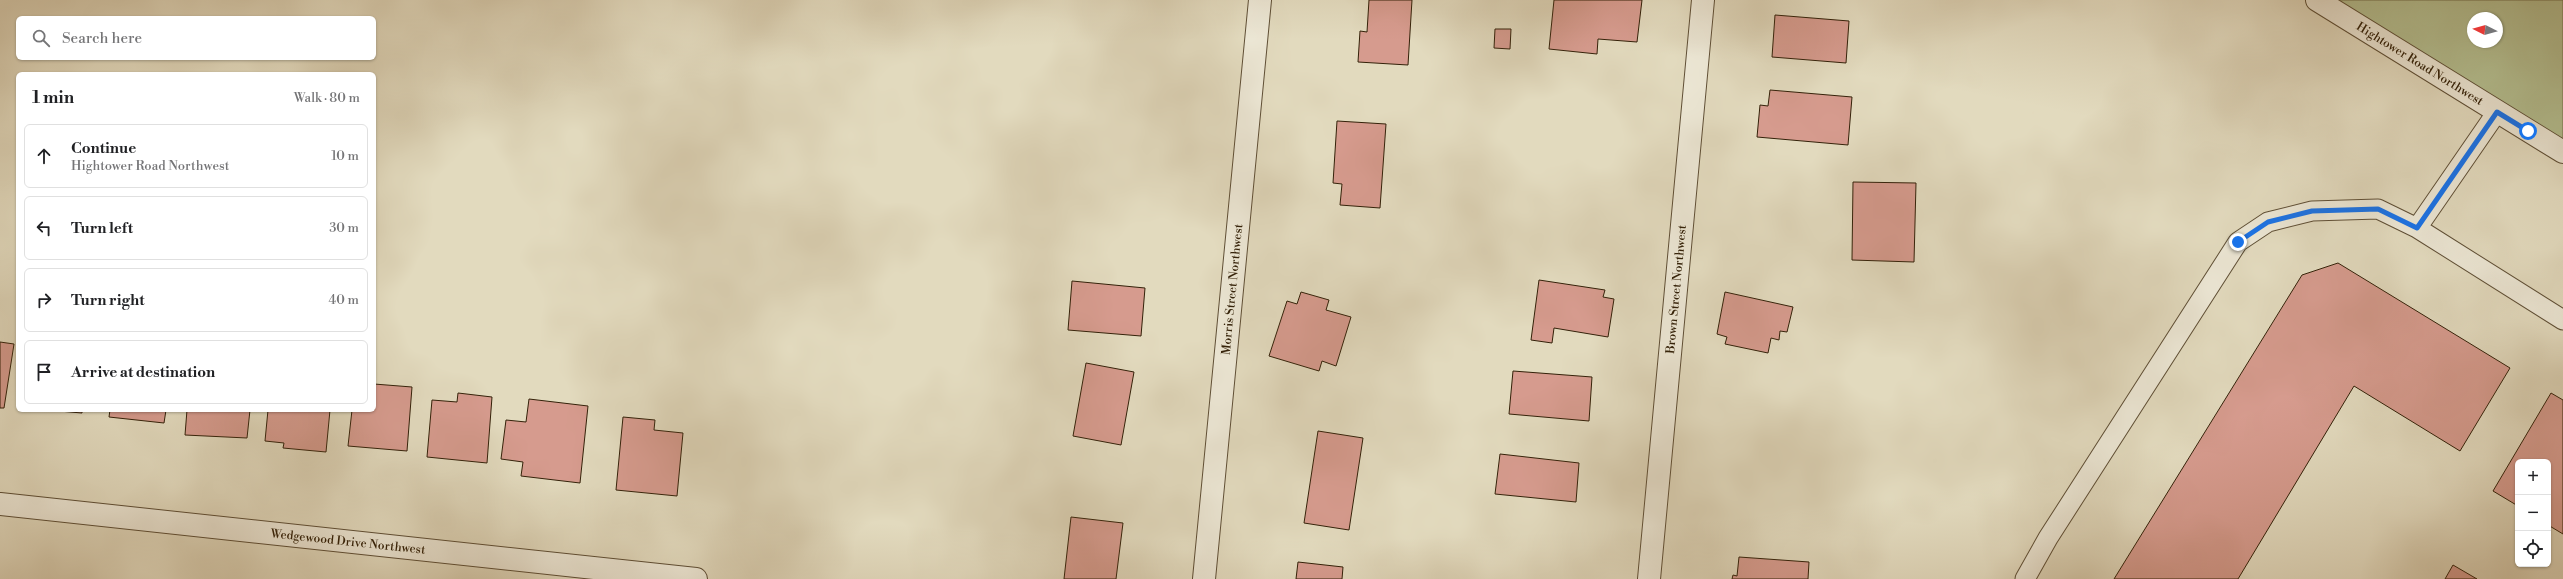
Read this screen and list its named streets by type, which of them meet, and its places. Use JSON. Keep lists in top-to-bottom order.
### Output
{
  "streets": {
    "street": [
      "Hightower Road Northwest",
      "Brown Street Northwest",
      "Morris Street Northwest",
      "Wedgewood Drive Northwest"
    ]
  },
  "north": "left",
  "page": {
    "search": "Search here",
    "heading": ["1 min", "Walk · 80 m"],
    "list": [
      ["Continue", "Hightower Road Northwest", "10 m"],
      ["Turn left", "30 m"],
      ["Turn right", "40 m"],
      "Arrive at destination"
    ],
    "map_buttons": ["+", "−"]
  }
}
